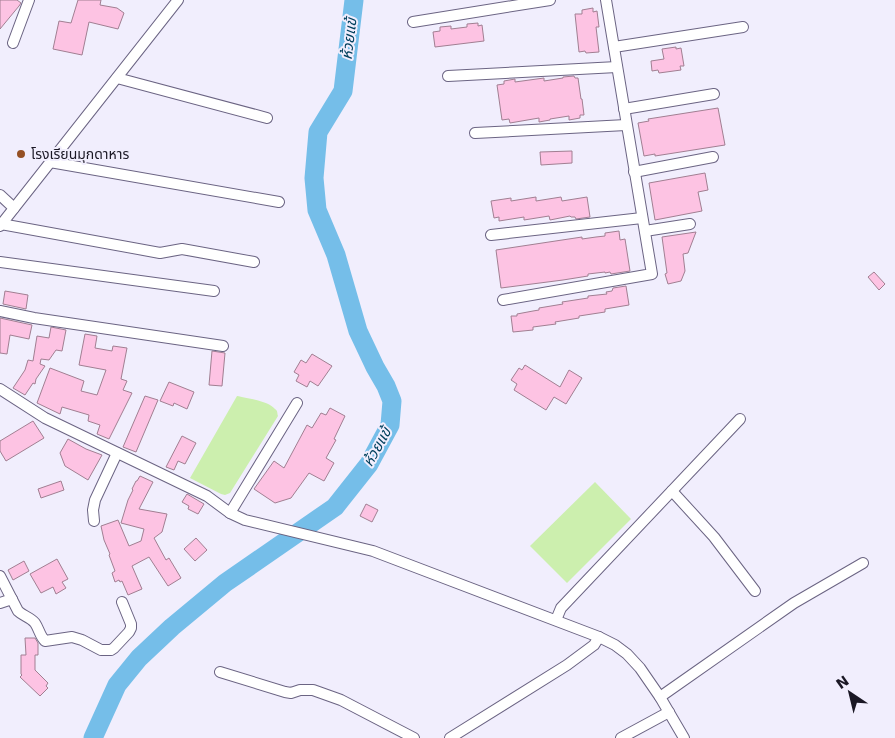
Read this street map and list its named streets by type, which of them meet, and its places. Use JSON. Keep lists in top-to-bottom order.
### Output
{
  "water": ["ห้วยแข้"],
  "places": ["โรงเรียนมุกดาหาร"],
  "north": "top left"
}
